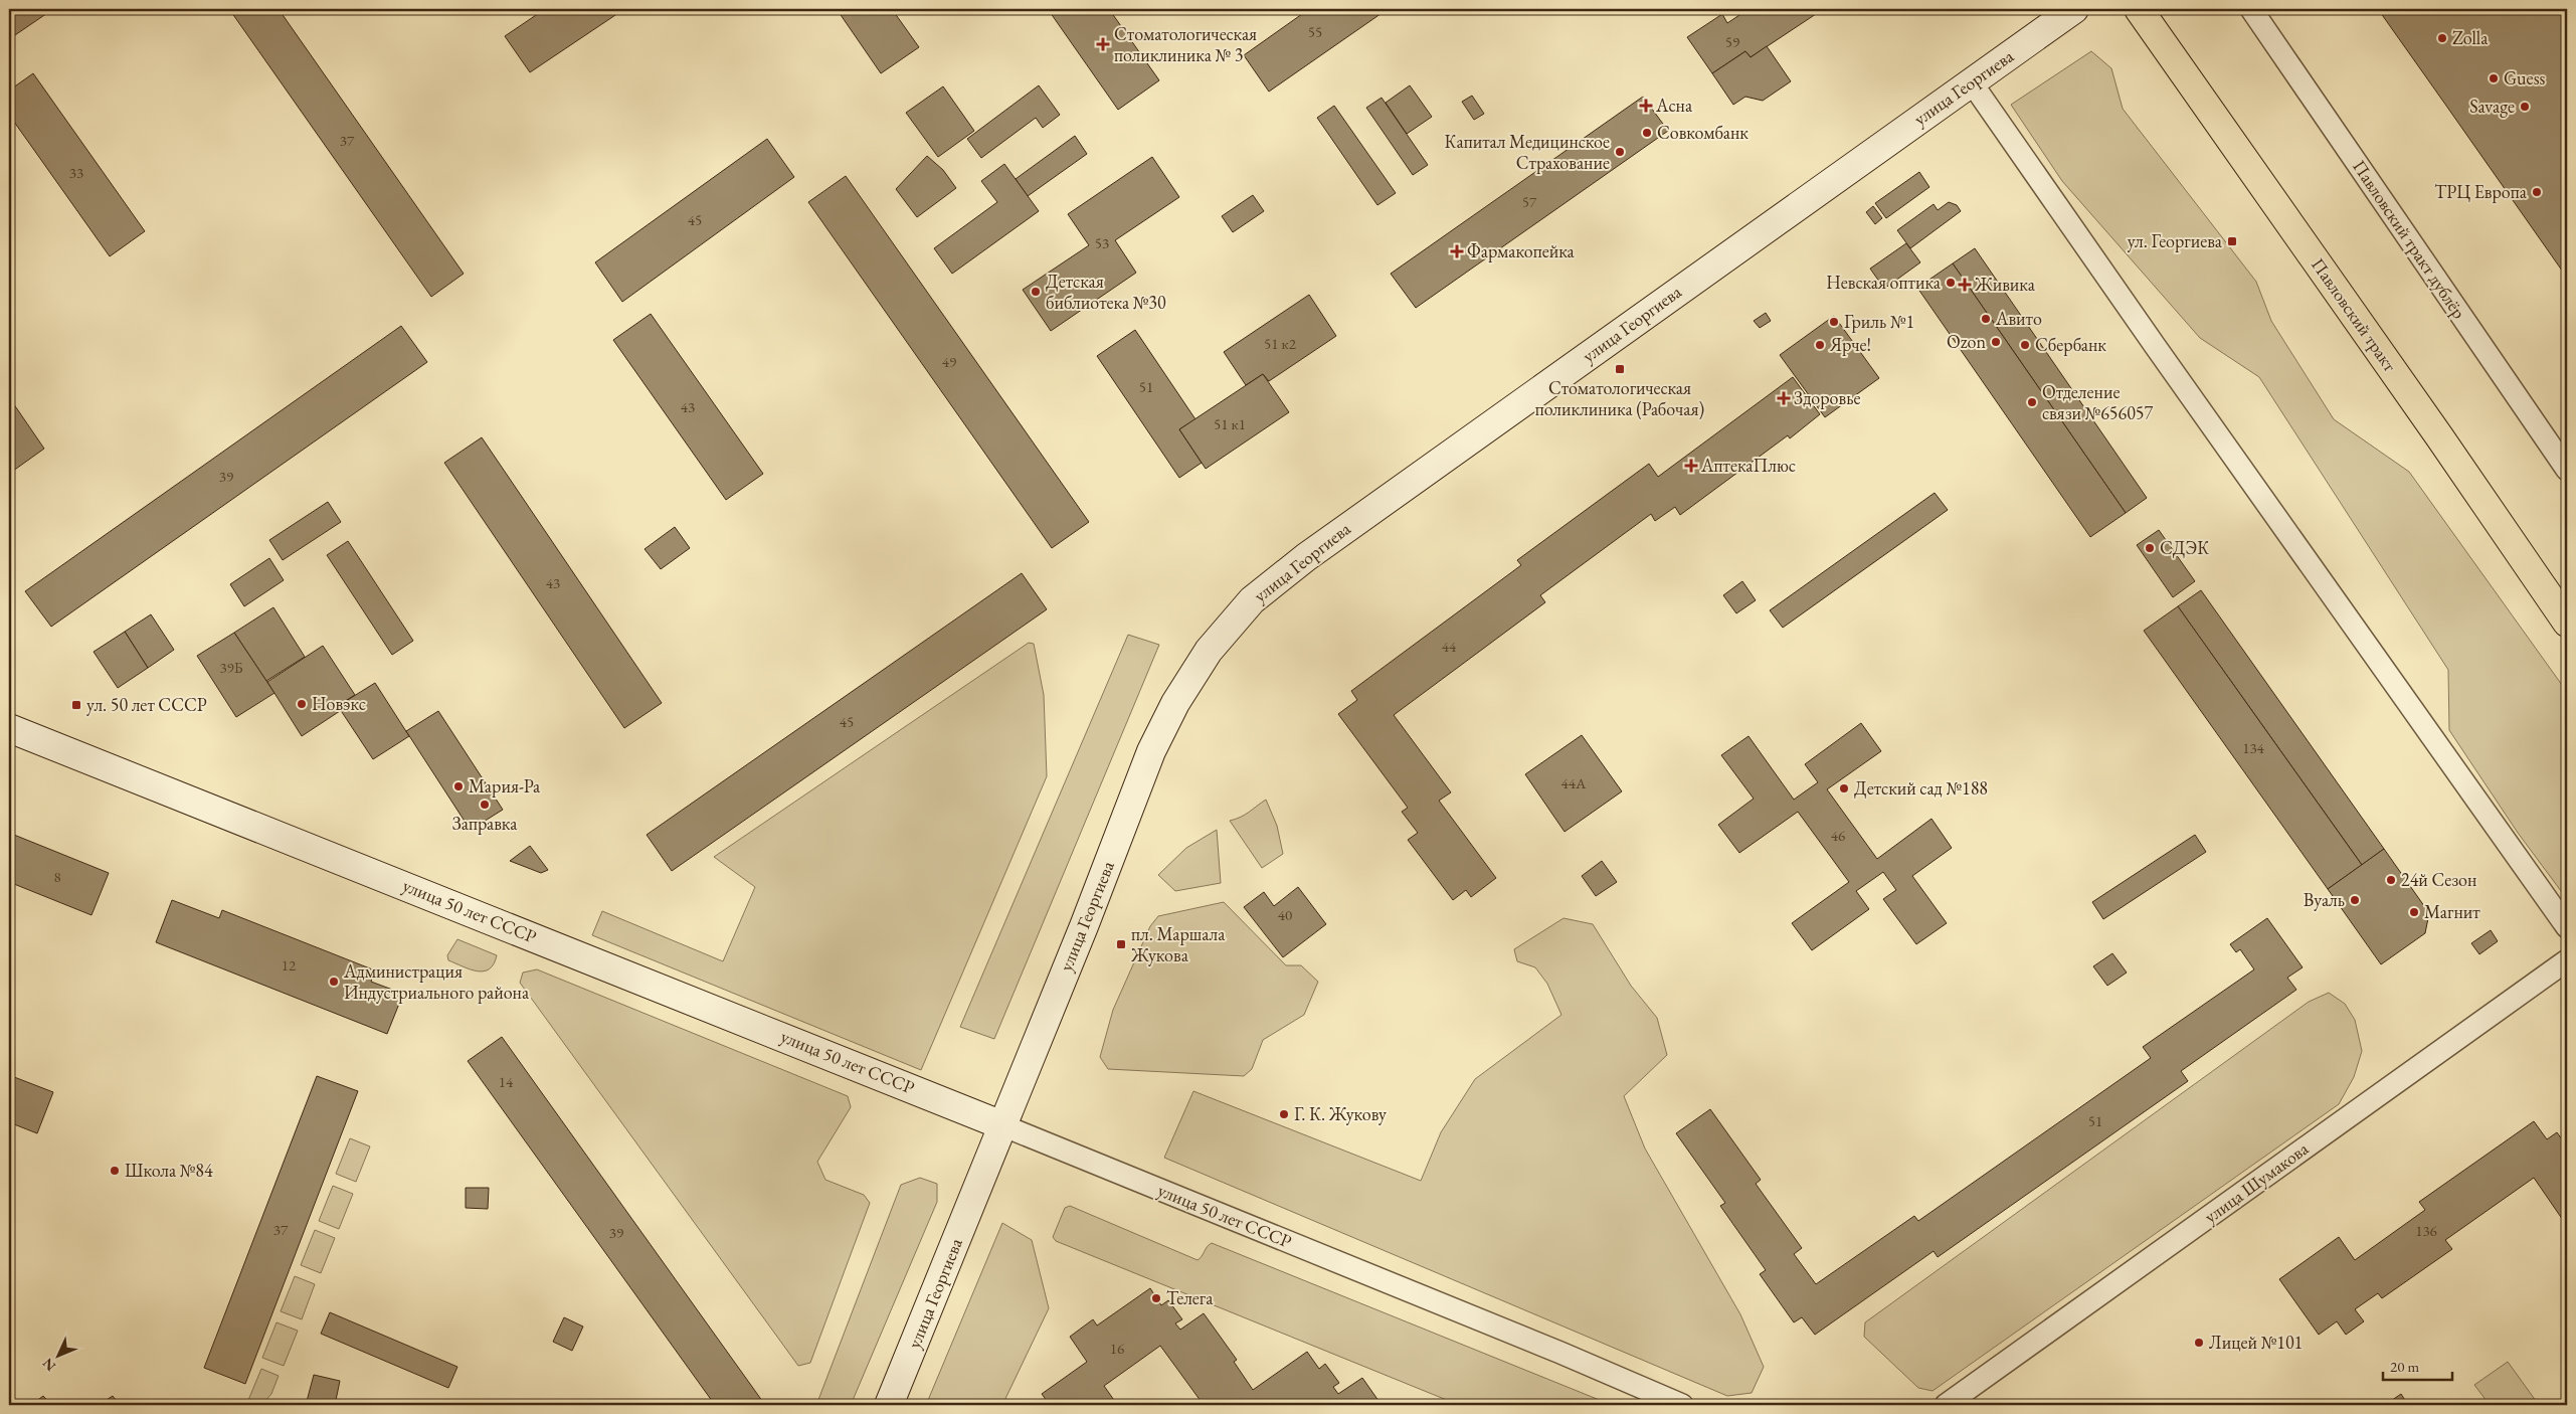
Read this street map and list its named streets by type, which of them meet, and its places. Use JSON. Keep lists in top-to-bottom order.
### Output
{
  "streets": {
    "main road": ["Павловский тракт"],
    "street": [
      "улица Георгиева",
      "Павловский тракт дублёр",
      "улица 50 лет СССР",
      "улица Шумакова"
    ]
  },
  "crossings": [
    ["улица Георгиева", "улица 50 лет СССР"]
  ],
  "places": {
    "other": [
      "Zolla",
      "Guess",
      "Savage",
      "Совкомбанк",
      "Капитал Медицинское Страхование",
      "ТРЦ Европа",
      "Невская оптика",
      "Детская библиотека №30",
      "Авито",
      "Гриль №1",
      "Ozon",
      "Ярче!",
      "Сбербанк",
      "Отделение связи №656057",
      "СДЭК",
      "Новэкс",
      "Мария-Ра",
      "Детский сад №188",
      "Заправка",
      "24й Сезон",
      "Вуаль",
      "Магнит",
      "Администрация Индустриального района",
      "Г. К. Жукову",
      "Школа №84",
      "Телега",
      "Лицей №101"
    ],
    "health": [
      "Стоматологическая поликлиника № 3",
      "Асна",
      "Фармакопейка",
      "Живика",
      "Здоровье",
      "АптекаПлюс"
    ],
    "transit": [
      "ул. Георгиева",
      "Стоматологическая поликлиника (Рабочая)",
      "ул. 50 лет СССР",
      "пл. Маршала Жукова"
    ]
  },
  "house_numbers": [
    "55",
    "59",
    "37",
    "33",
    "57",
    "45",
    "53",
    "51 к2",
    "49",
    "51",
    "43",
    "51 к1",
    "39",
    "43",
    "44",
    "39Б",
    "45",
    "134",
    "44А",
    "46",
    "8",
    "40",
    "12",
    "14",
    "51",
    "37",
    "136",
    "39",
    "16"
  ],
  "scale_bar": "20 m",
  "north": "bottom left"
}
